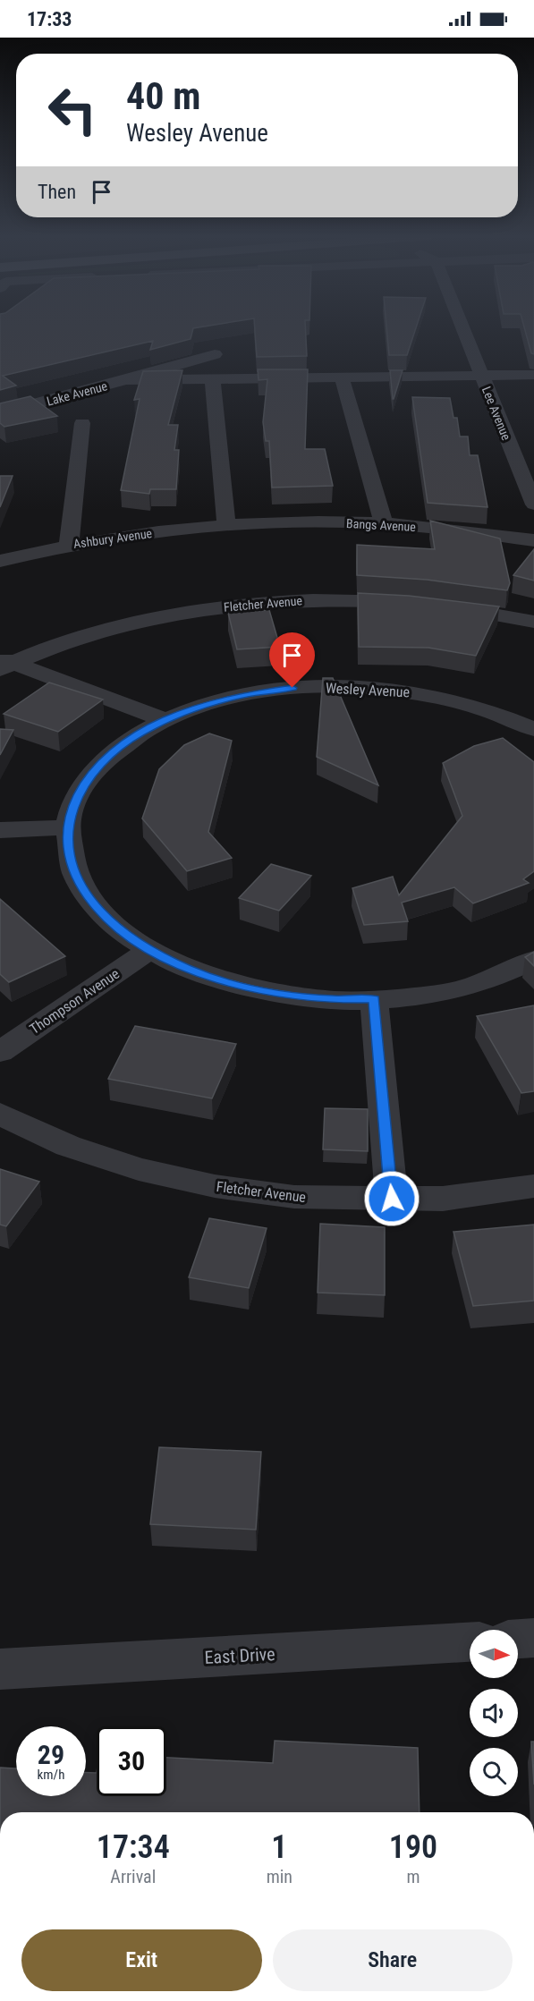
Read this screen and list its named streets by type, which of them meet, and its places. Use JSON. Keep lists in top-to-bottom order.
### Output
{
  "streets": {
    "street": [
      "Lake Avenue",
      "Lee Avenue",
      "Bangs Avenue",
      "Ashbury Avenue",
      "Fletcher Avenue",
      "Wesley Avenue",
      "Thompson Avenue",
      "East Drive"
    ]
  },
  "crossings": [
    ["Bangs Avenue", "Ashbury Avenue"],
    ["Wesley Avenue", "Thompson Avenue"]
  ],
  "north": "right",
  "page": {
    "status": "17:33",
    "turn": ["40 m", "Wesley Avenue"],
    "then": "Then",
    "speed": "29 km/h",
    "limit": "30",
    "eta": [
      "17:34",
      "Arrival",
      "1",
      "min",
      "190",
      "m"
    ],
    "buttons": ["Exit", "Share"]
  }
}
